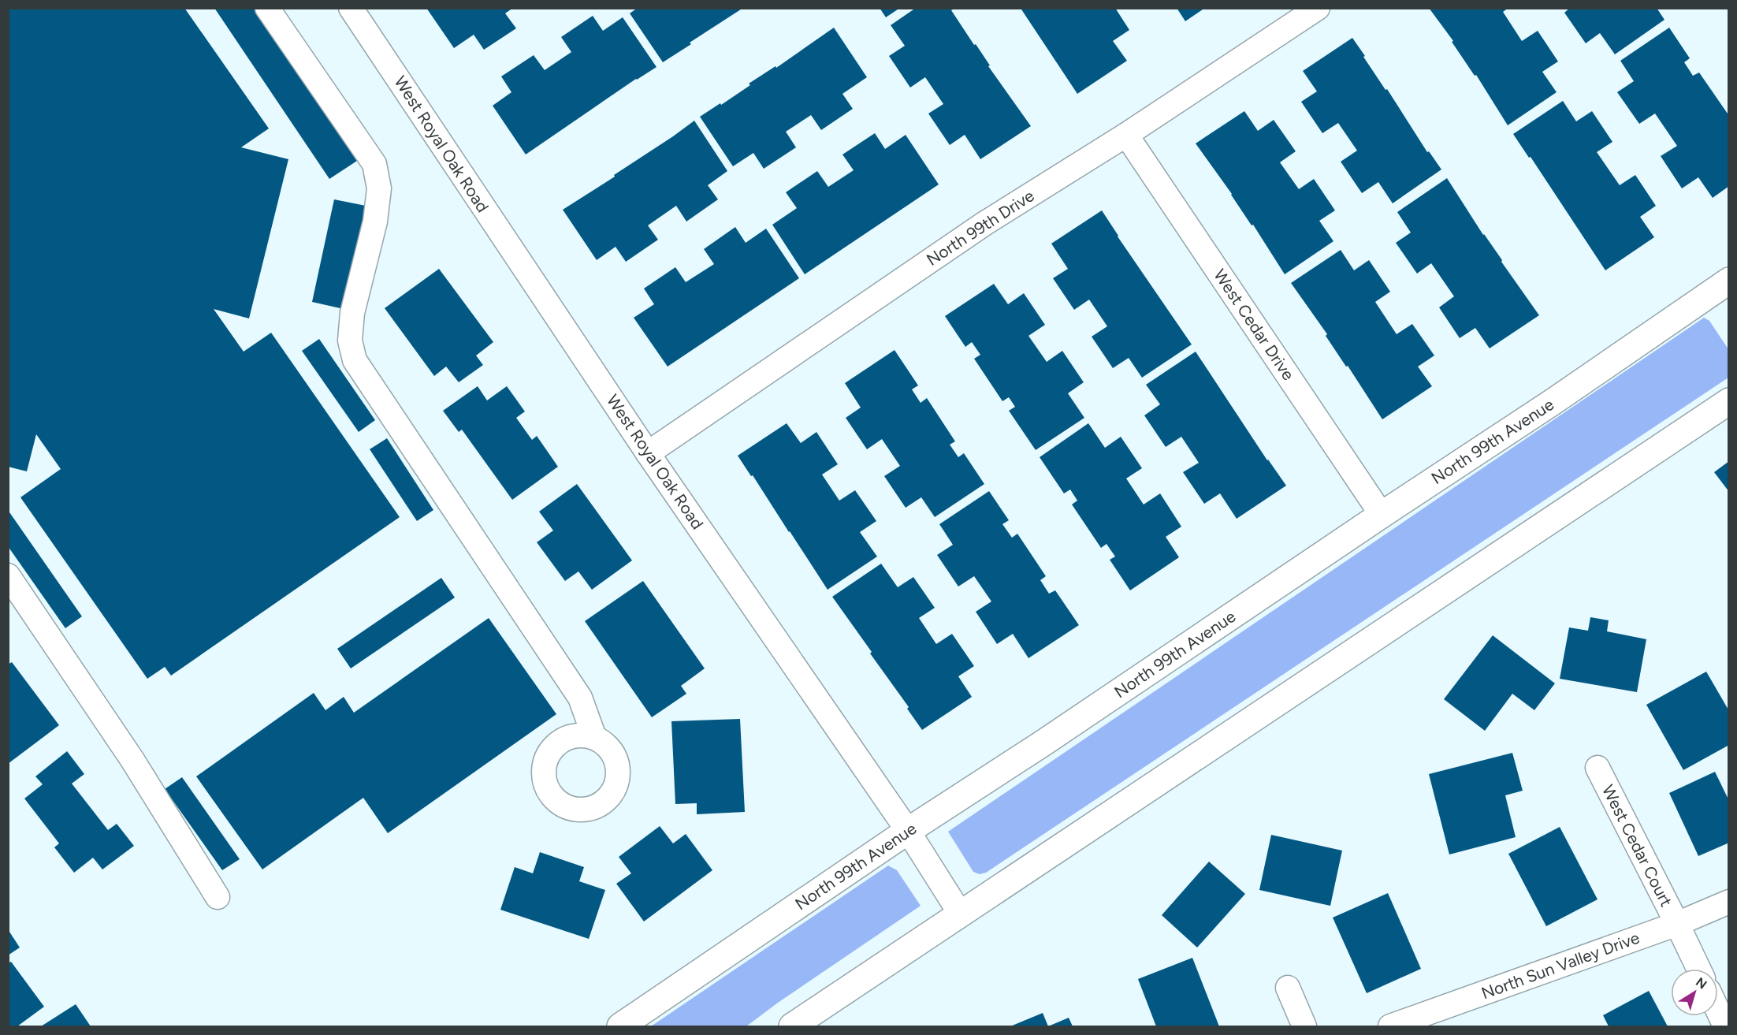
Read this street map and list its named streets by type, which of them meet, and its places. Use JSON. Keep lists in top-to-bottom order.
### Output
{
  "streets": {
    "main road": ["North 99th Avenue"],
    "street": [
      "West Royal Oak Road",
      "North 99th Drive",
      "West Cedar Drive",
      "West Cedar Court",
      "North Sun Valley Drive"
    ]
  },
  "crossings": [
    ["West Royal Oak Road", "North 99th Drive"],
    ["West Royal Oak Road", "North 99th Avenue"],
    ["North 99th Drive", "West Cedar Drive"],
    ["West Cedar Drive", "North 99th Avenue"],
    ["West Cedar Court", "North Sun Valley Drive"]
  ],
  "north": "top right"
}
